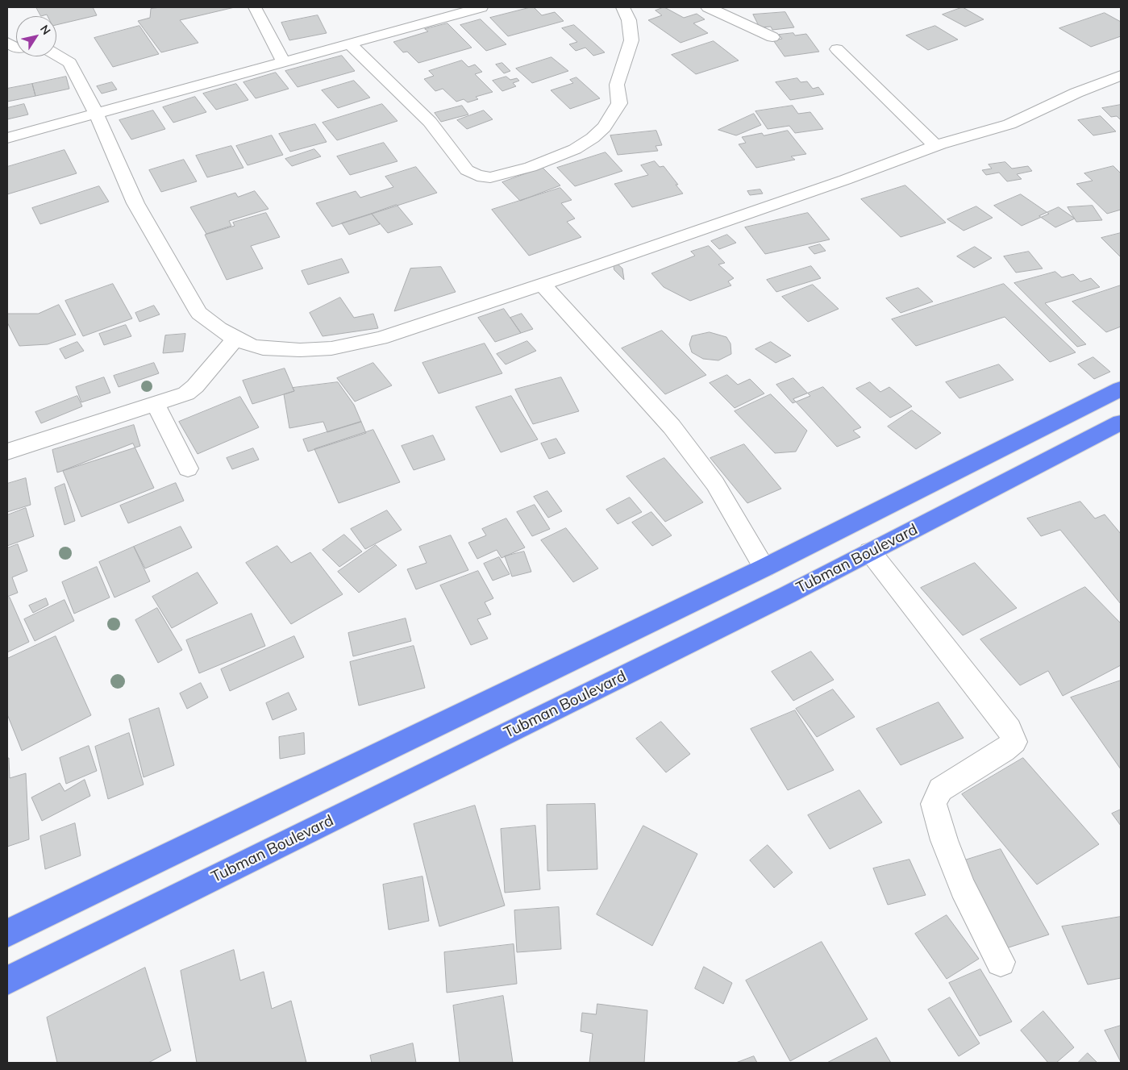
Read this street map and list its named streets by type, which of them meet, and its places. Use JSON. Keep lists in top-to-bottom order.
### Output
{
  "streets": {
    "highway": ["Tubman Boulevard"]
  },
  "north": "top right"
}
